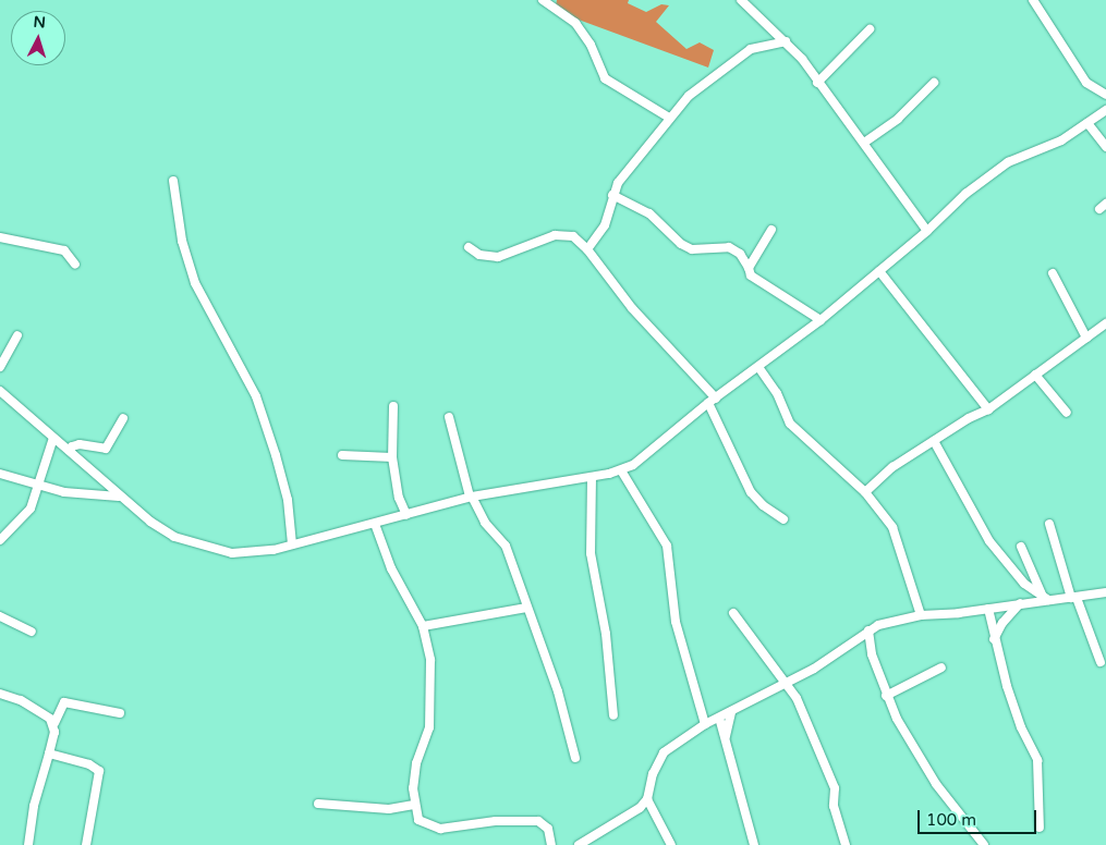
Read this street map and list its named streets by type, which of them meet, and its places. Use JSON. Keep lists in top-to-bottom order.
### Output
{
  "scale_bar": "100 m",
  "north": "top"
}
